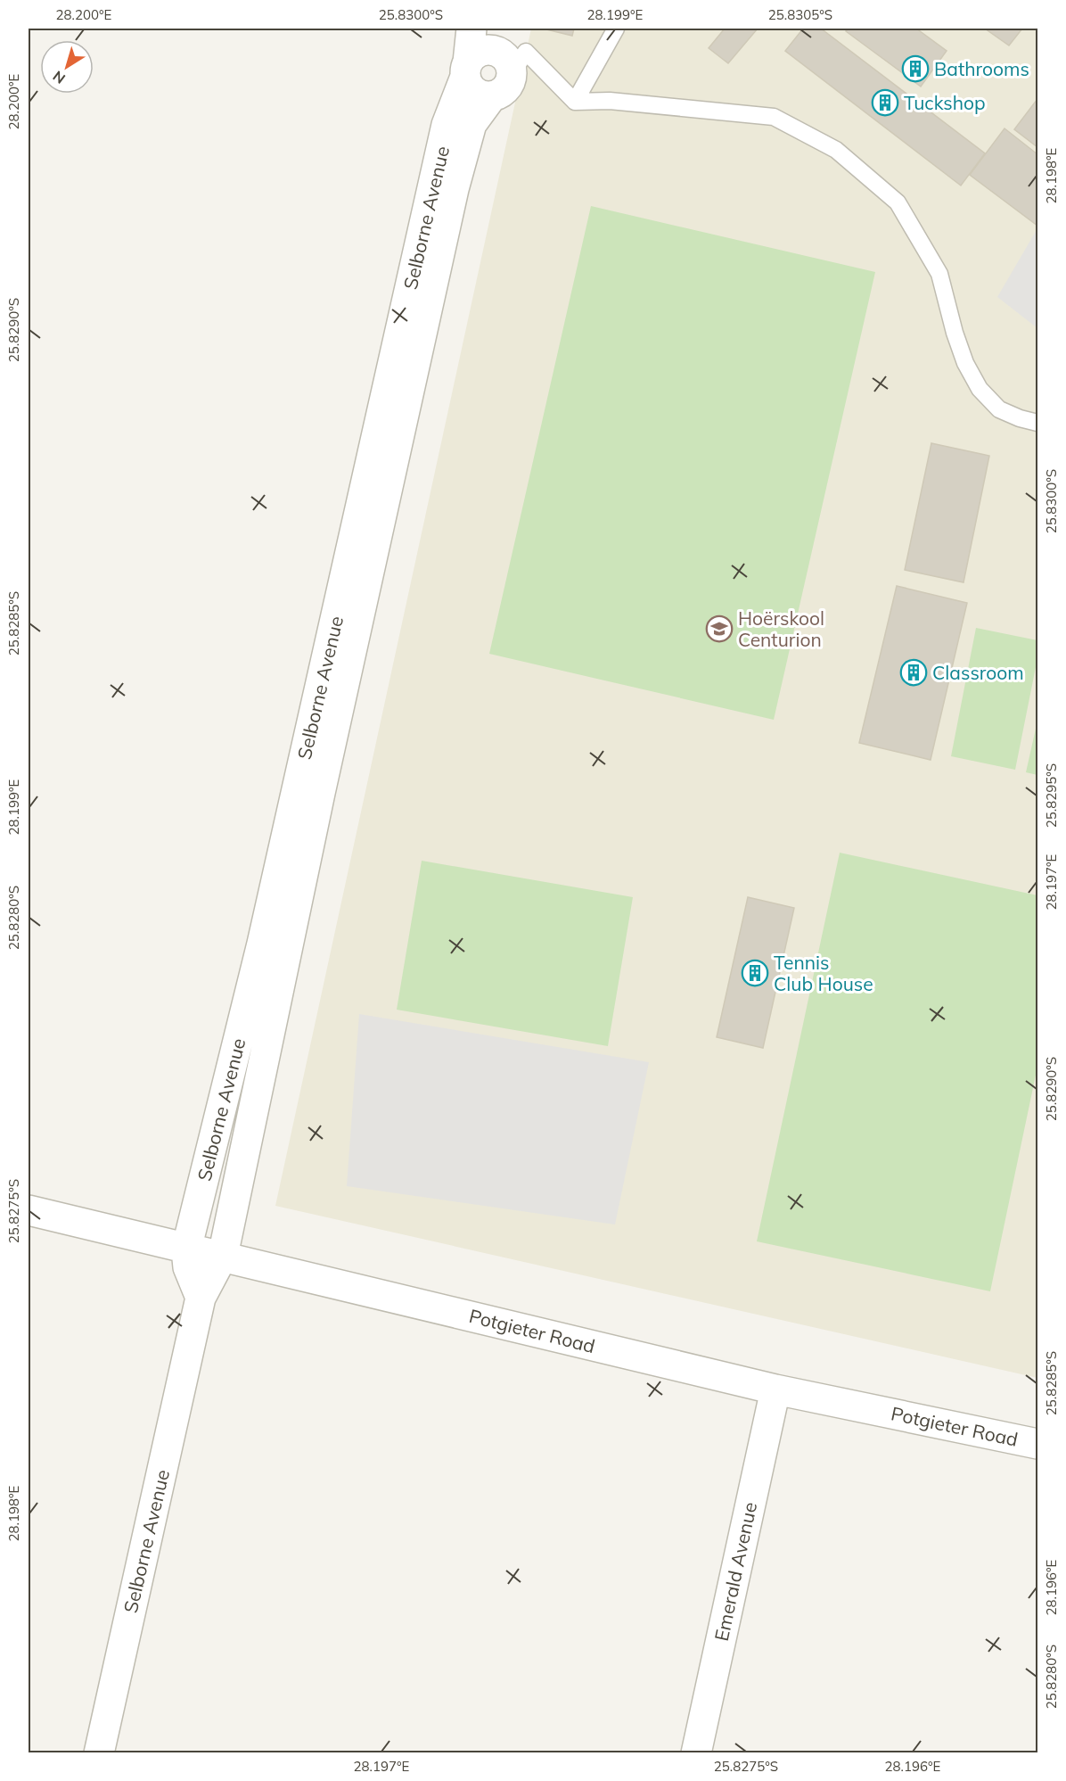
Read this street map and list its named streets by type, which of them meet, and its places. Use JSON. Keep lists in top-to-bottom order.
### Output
{
  "streets": {
    "street": ["Selborne Avenue", "Potgieter Road", "Emerald Avenue"]
  },
  "crossings": [
    ["Selborne Avenue", "Potgieter Road"],
    ["Potgieter Road", "Emerald Avenue"]
  ],
  "places": {
    "building": [
      "Bathrooms",
      "Tuckshop",
      "Classroom",
      "Tennis Club House"
    ],
    "school or university": ["Hoërskool Centurion"]
  },
  "north": "bottom left",
  "coordinates": [
    "28.200°E",
    "25.8300°S",
    "28.199°E",
    "25.8305°S",
    "28.198°E",
    "25.8290°S",
    "25.8285°S",
    "25.8295°S",
    "28.197°E",
    "25.8280°S",
    "25.8275°S",
    "28.196°E"
  ]
}
